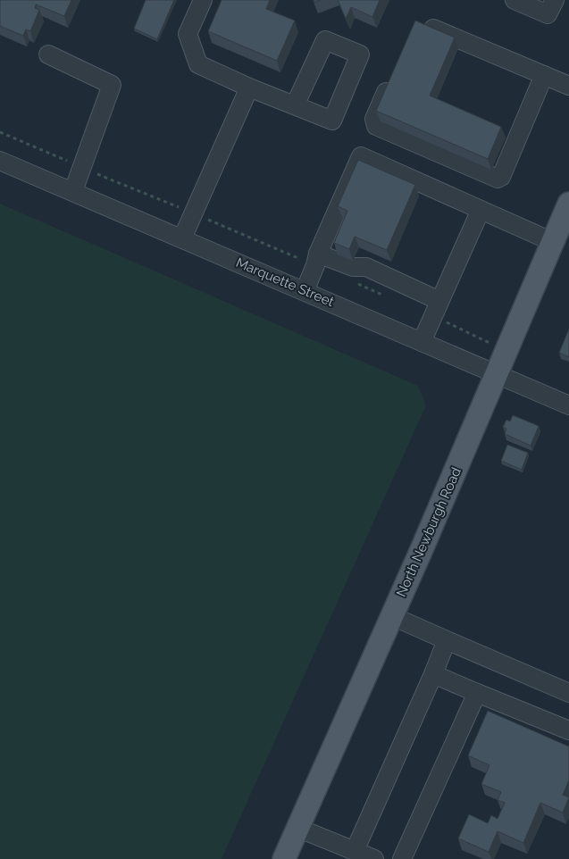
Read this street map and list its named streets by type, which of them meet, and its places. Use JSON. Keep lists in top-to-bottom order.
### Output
{
  "streets": {
    "main road": ["North Newburgh Road"],
    "street": ["Marquette Street"]
  },
  "crossings": [
    ["Marquette Street", "North Newburgh Road"]
  ]
}
